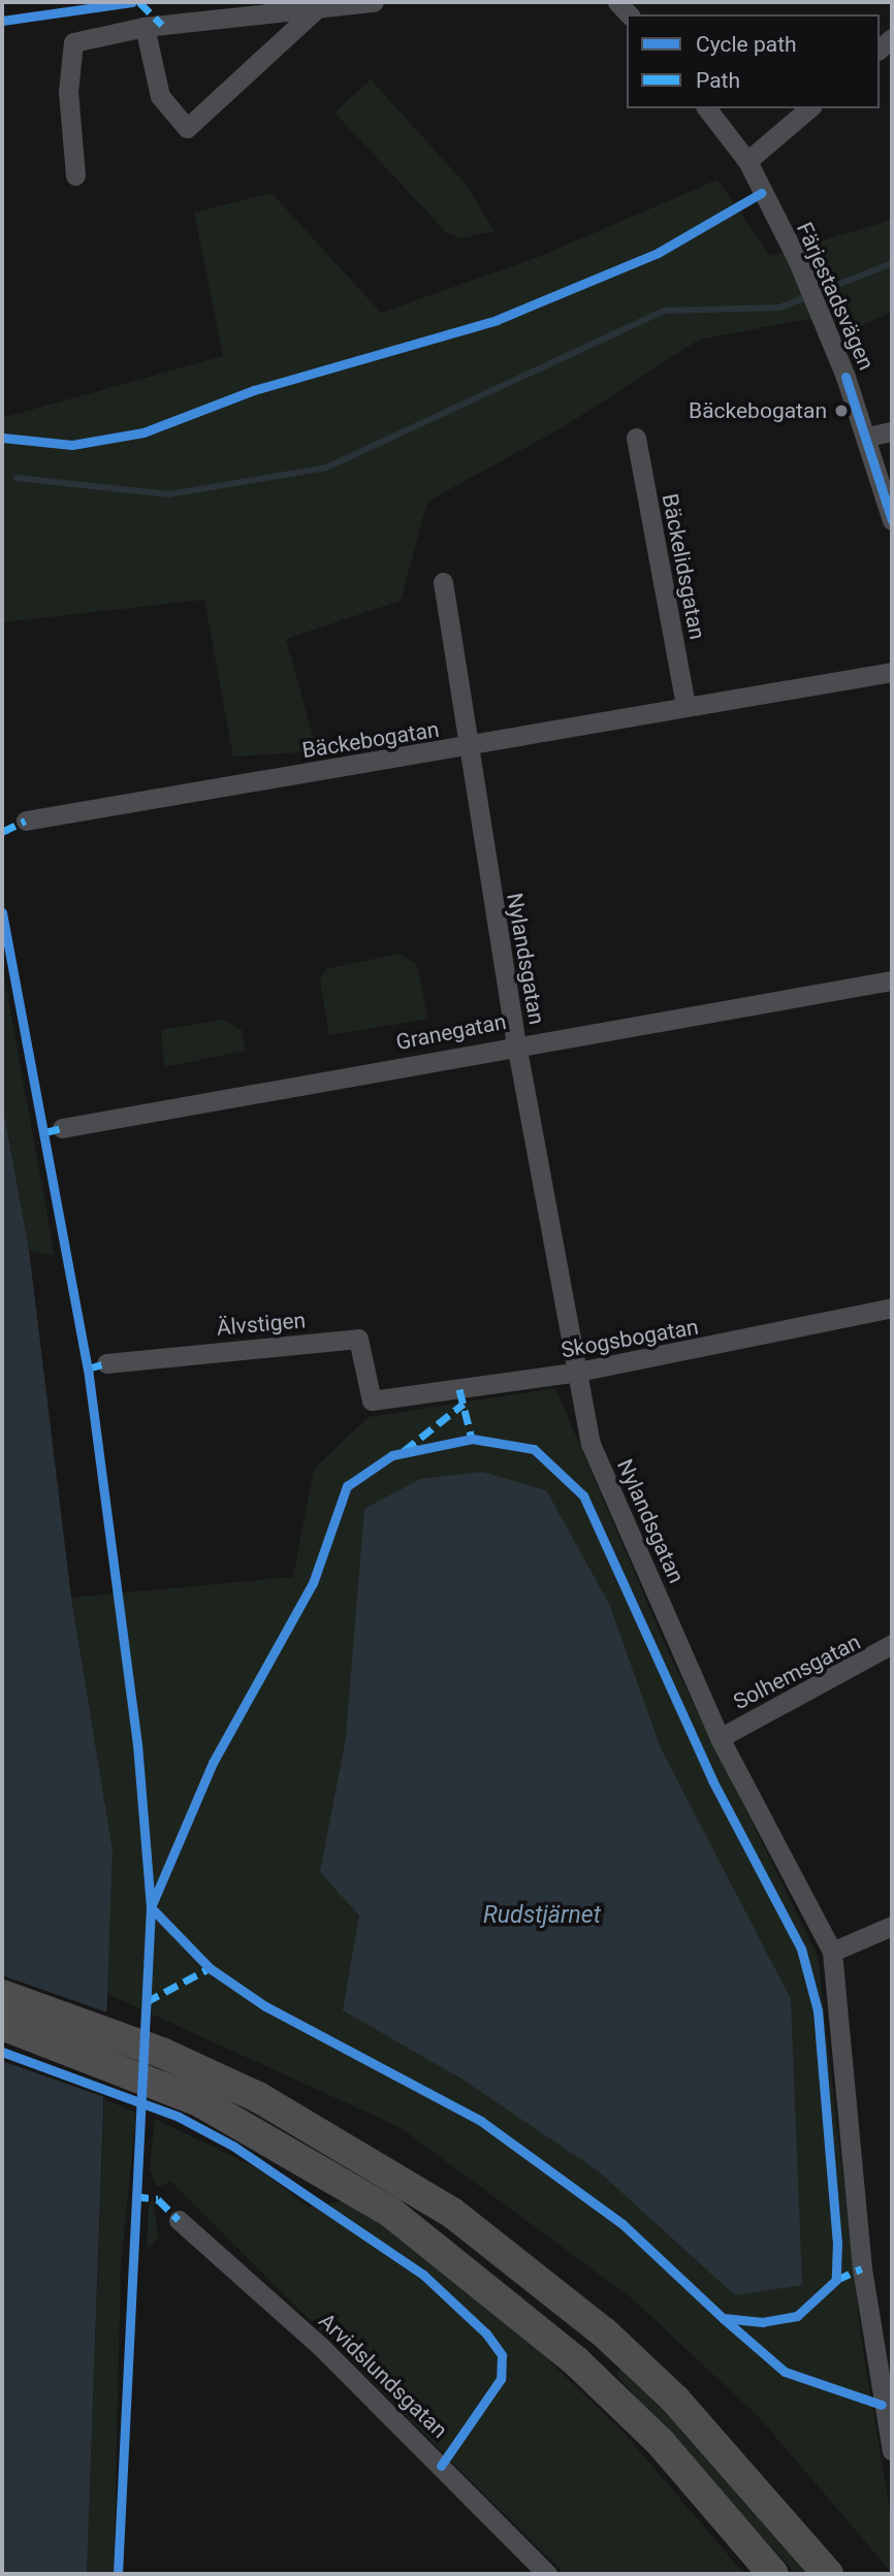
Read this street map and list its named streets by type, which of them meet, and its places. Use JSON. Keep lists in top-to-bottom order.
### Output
{
  "streets": {
    "street": [
      "Färjestadsvägen",
      "Bäckelidsgatan",
      "Bäckebogatan",
      "Nylandsgatan",
      "Granegatan",
      "Älvstigen",
      "Skogsbogatan",
      "Solhemsgatan",
      "Arvidslundsgatan"
    ]
  },
  "crossings": [
    ["Bäckelidsgatan", "Bäckebogatan"],
    ["Bäckebogatan", "Nylandsgatan"],
    ["Nylandsgatan", "Granegatan"],
    ["Nylandsgatan", "Skogsbogatan"],
    ["Nylandsgatan", "Solhemsgatan"],
    ["Älvstigen", "Skogsbogatan"]
  ],
  "water": ["Rudstjärnet"],
  "places": ["Bäckebogatan"],
  "legend": ["Cycle path", "Path"]
}
